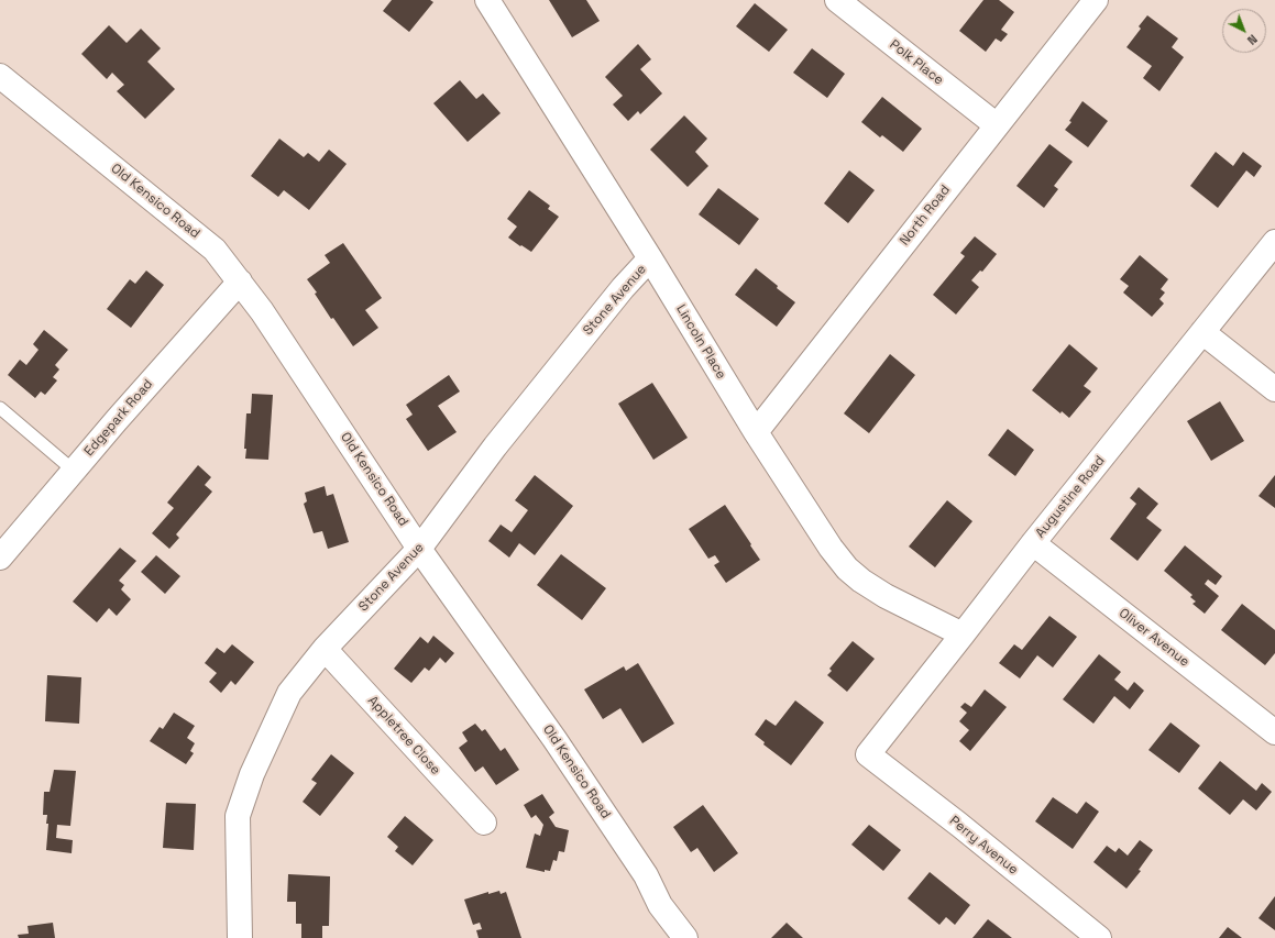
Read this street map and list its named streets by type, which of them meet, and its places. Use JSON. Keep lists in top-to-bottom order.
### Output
{
  "streets": {
    "street": [
      "Polk Place",
      "Old Kensico Road",
      "North Road",
      "Stone Avenue",
      "Lincoln Place",
      "Edgepark Road",
      "Augustine Road",
      "Oliver Avenue",
      "Appletree Close",
      "Perry Avenue"
    ]
  },
  "crossings": [
    ["Polk Place", "North Road"],
    ["Old Kensico Road", "Stone Avenue"],
    ["Old Kensico Road", "Edgepark Road"],
    ["North Road", "Lincoln Place"],
    ["Stone Avenue", "Lincoln Place"],
    ["Stone Avenue", "Appletree Close"],
    ["Lincoln Place", "Augustine Road"],
    ["Augustine Road", "Oliver Avenue"],
    ["Augustine Road", "Perry Avenue"]
  ],
  "north": "bottom right"
}
